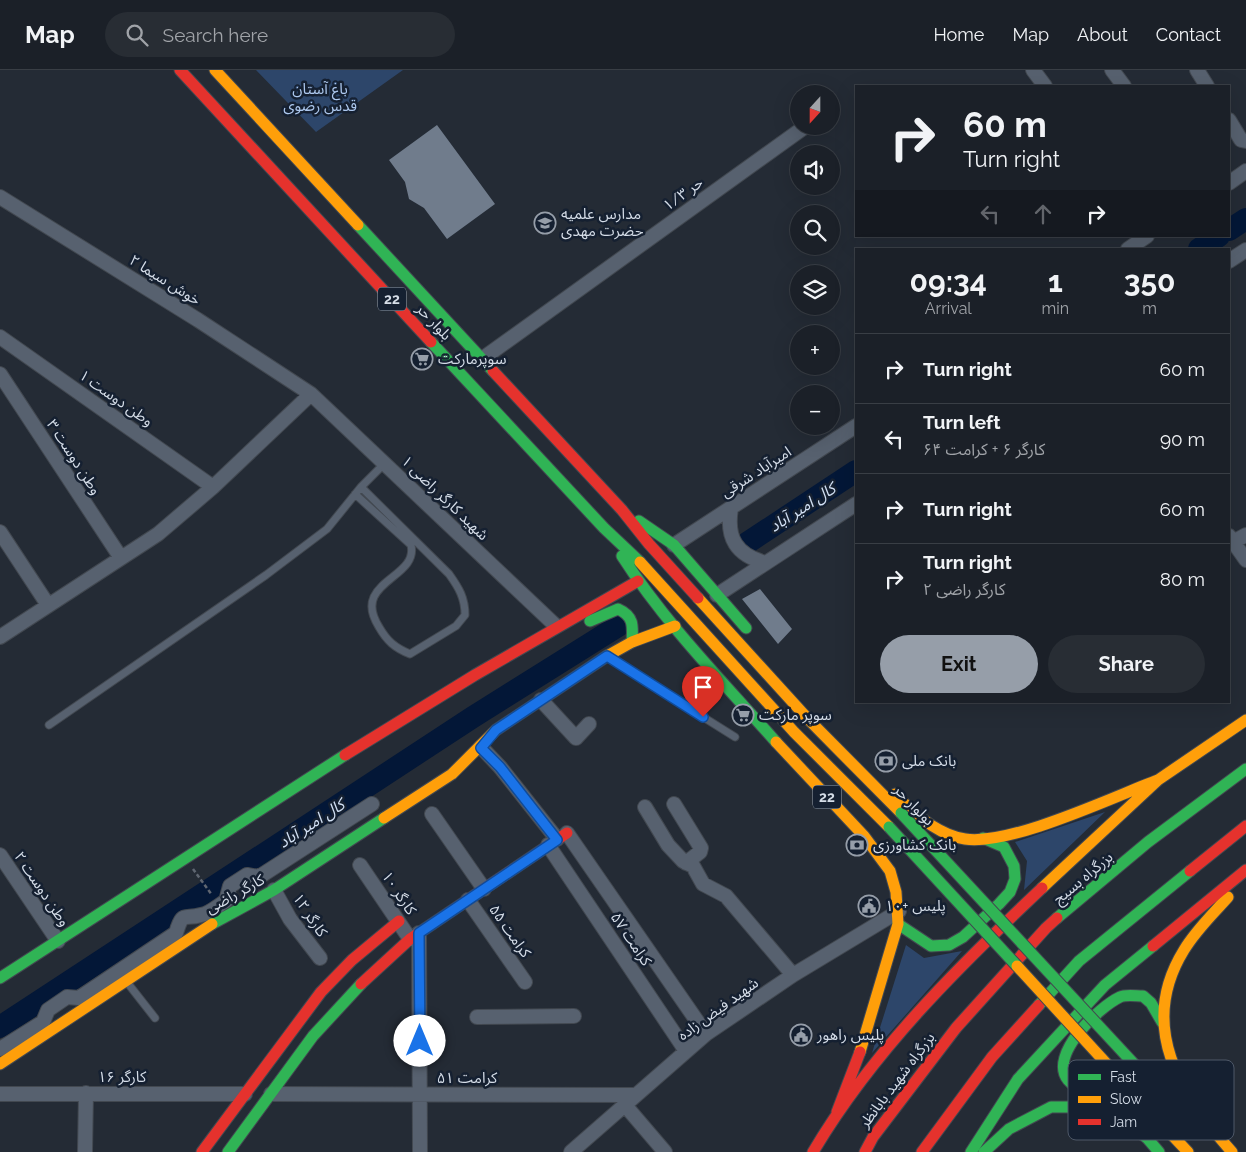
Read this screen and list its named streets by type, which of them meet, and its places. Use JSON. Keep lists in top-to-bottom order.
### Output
{
  "streets": {
    "main road": [
      "22",
      "بلوار حر",
      "بولوار حر",
      "بزرگراه بسیج",
      "کارگر راضی",
      "بزرگراه شهید بابانظر"
    ],
    "street": [
      "حر ۱/۳",
      "خوش سیما ۲",
      "وطن دوست ۱",
      "وطن دوست ۳",
      "امیرآباد شرقی",
      "شهید کارگر راضی ۱",
      "وطن دوست ۲",
      "کارگر ۱۰",
      "کارگر ۱۲",
      "کرامت ۵۵",
      "کرامت ۵۷",
      "شهید فیض زاده",
      "کارگر ۱۶",
      "کرامت ۵۱"
    ]
  },
  "crossings": [
    ["حر ۱/۳", "بلوار حر"],
    ["خوش سیما ۲", "شهید کارگر راضی ۱"],
    ["22", "بلوار حر"],
    ["22", "امیرآباد شرقی"],
    ["22", "بولوار حر"],
    ["22", "کارگر راضی"],
    ["22", "شهید فیض زاده"],
    ["بلوار حر", "بولوار حر"],
    ["بزرگراه بسیج", "بزرگراه شهید بابانظر"],
    ["کارگر راضی", "کارگر ۱۲"],
    ["کرامت ۵۷", "شهید فیض زاده"],
    ["شهید فیض زاده", "کرامت ۵۱"]
  ],
  "water": ["کال امیر آباد"],
  "parks": ["باغ آستان قدس رضوی"],
  "places": {
    "school or university": ["مدارس علمیه حضرت مهدی"],
    "supermarket": ["سوپرمارکت", "سوپر مارکت"],
    "bank": ["بانک ملی", "بانک کشاورزی"],
    "public building": ["پلیس +۱۰", "پلیس راهور"]
  },
  "legend": ["Fast", "Slow", "Jam"],
  "north": "bottom",
  "page": {
    "header": "Map",
    "search": "Search here",
    "nav": [
      "Home",
      "Map",
      "About",
      "Contact"
    ],
    "map_buttons": ["+", "−"],
    "turn": ["60 m", "Turn right"],
    "eta": [
      "09:34",
      "Arrival",
      "1",
      "min",
      "350",
      "m"
    ],
    "list": [
      {
        "name": "Turn right",
        "value": "60 m"
      },
      {
        "name": "Turn left",
        "note": "کارگر ۶ + کرامت ۶۴",
        "value": "90 m"
      },
      {
        "name": "Turn right",
        "value": "60 m"
      },
      {
        "name": "Turn right",
        "note": "کارگر راضی ۲",
        "value": "80 m"
      }
    ],
    "buttons": ["Exit", "Share"]
  }
}
